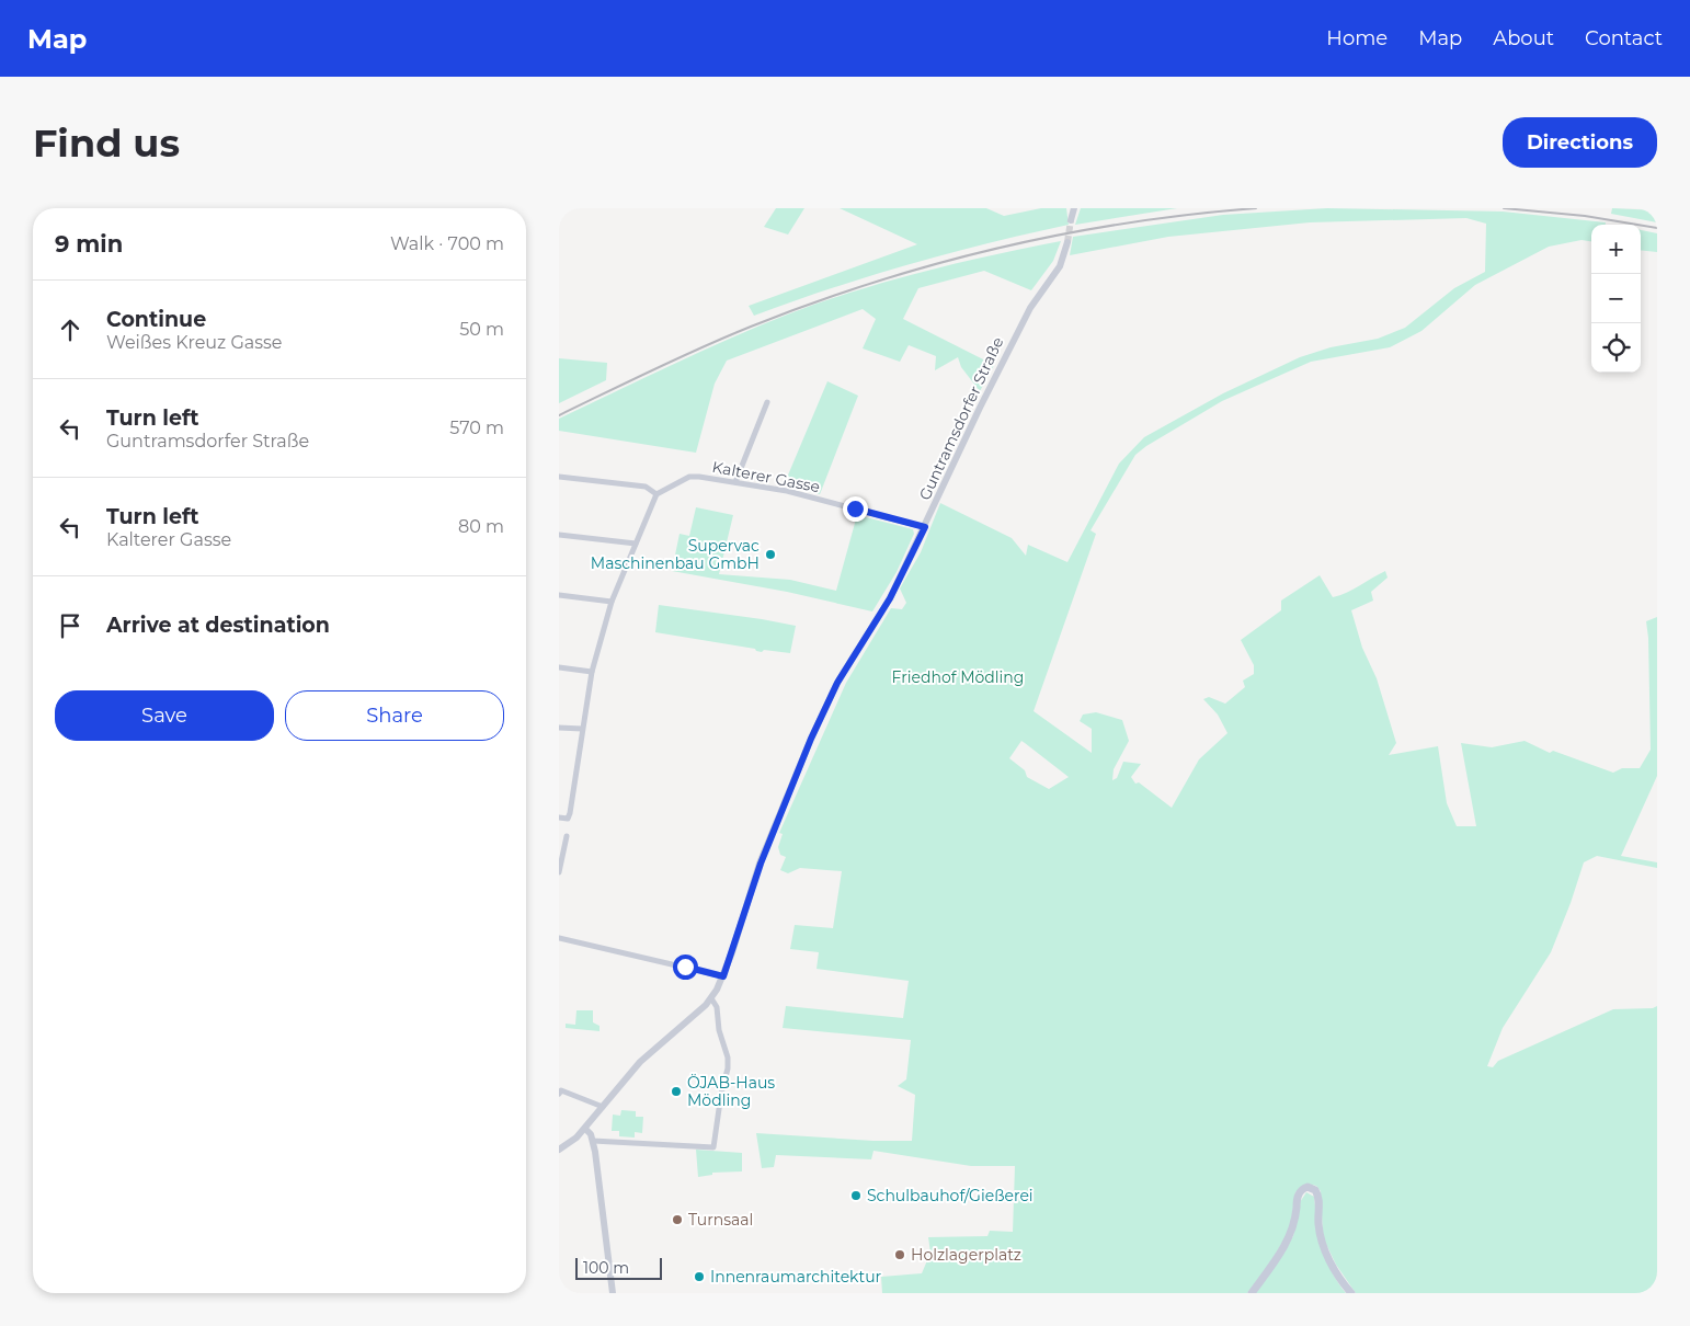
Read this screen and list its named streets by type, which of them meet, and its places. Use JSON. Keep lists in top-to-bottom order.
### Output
{
  "streets": {
    "street": ["Guntramsdorfer Straße", "Kalterer Gasse"]
  },
  "crossings": [
    ["Guntramsdorfer Straße", "Kalterer Gasse"]
  ],
  "parks": ["Friedhof Mödling"],
  "places": [
    "Supervac Maschinenbau GmbH",
    "ÖJAB-Haus Mödling",
    "Schulbauhof/Gießerei",
    "Turnsaal",
    "Holzlagerplatz",
    "Innenraumarchitektur"
  ],
  "scale_bar": "100 m",
  "page": {
    "header": "Map",
    "nav": [
      "Home",
      "Map",
      "About",
      "Contact"
    ],
    "buttons": [
      "Directions",
      ["Save", "Share"]
    ],
    "title": "Find us",
    "heading": ["9 min", "Walk · 700 m"],
    "map_buttons": ["+", "−"],
    "list": [
      ["Continue", "Weißes Kreuz Gasse", "50 m"],
      ["Turn left", "Guntramsdorfer Straße", "570 m"],
      ["Turn left", "Kalterer Gasse", "80 m"],
      "Arrive at destination"
    ],
    "scale": "100 m"
  }
}
